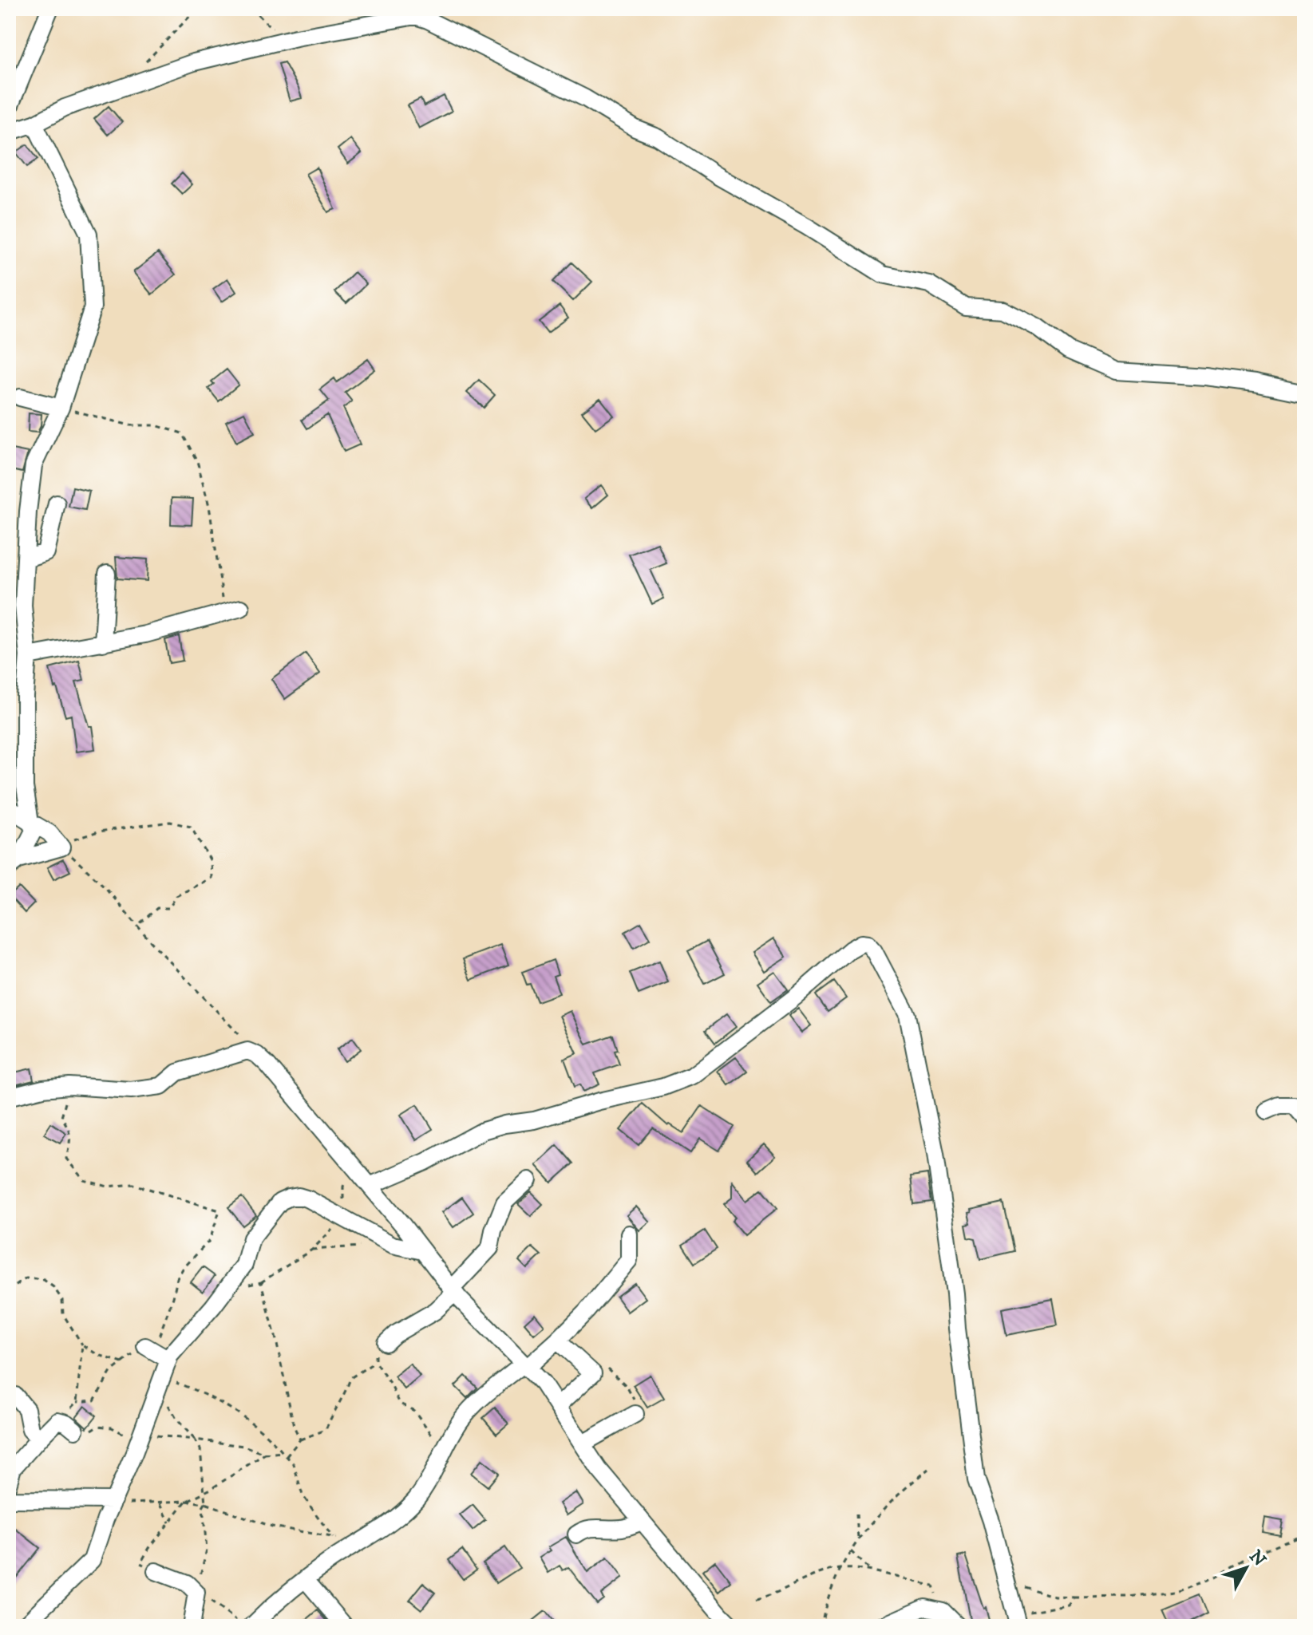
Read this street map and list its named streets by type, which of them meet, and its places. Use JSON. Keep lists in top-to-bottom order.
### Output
{
  "north": "top right"
}
